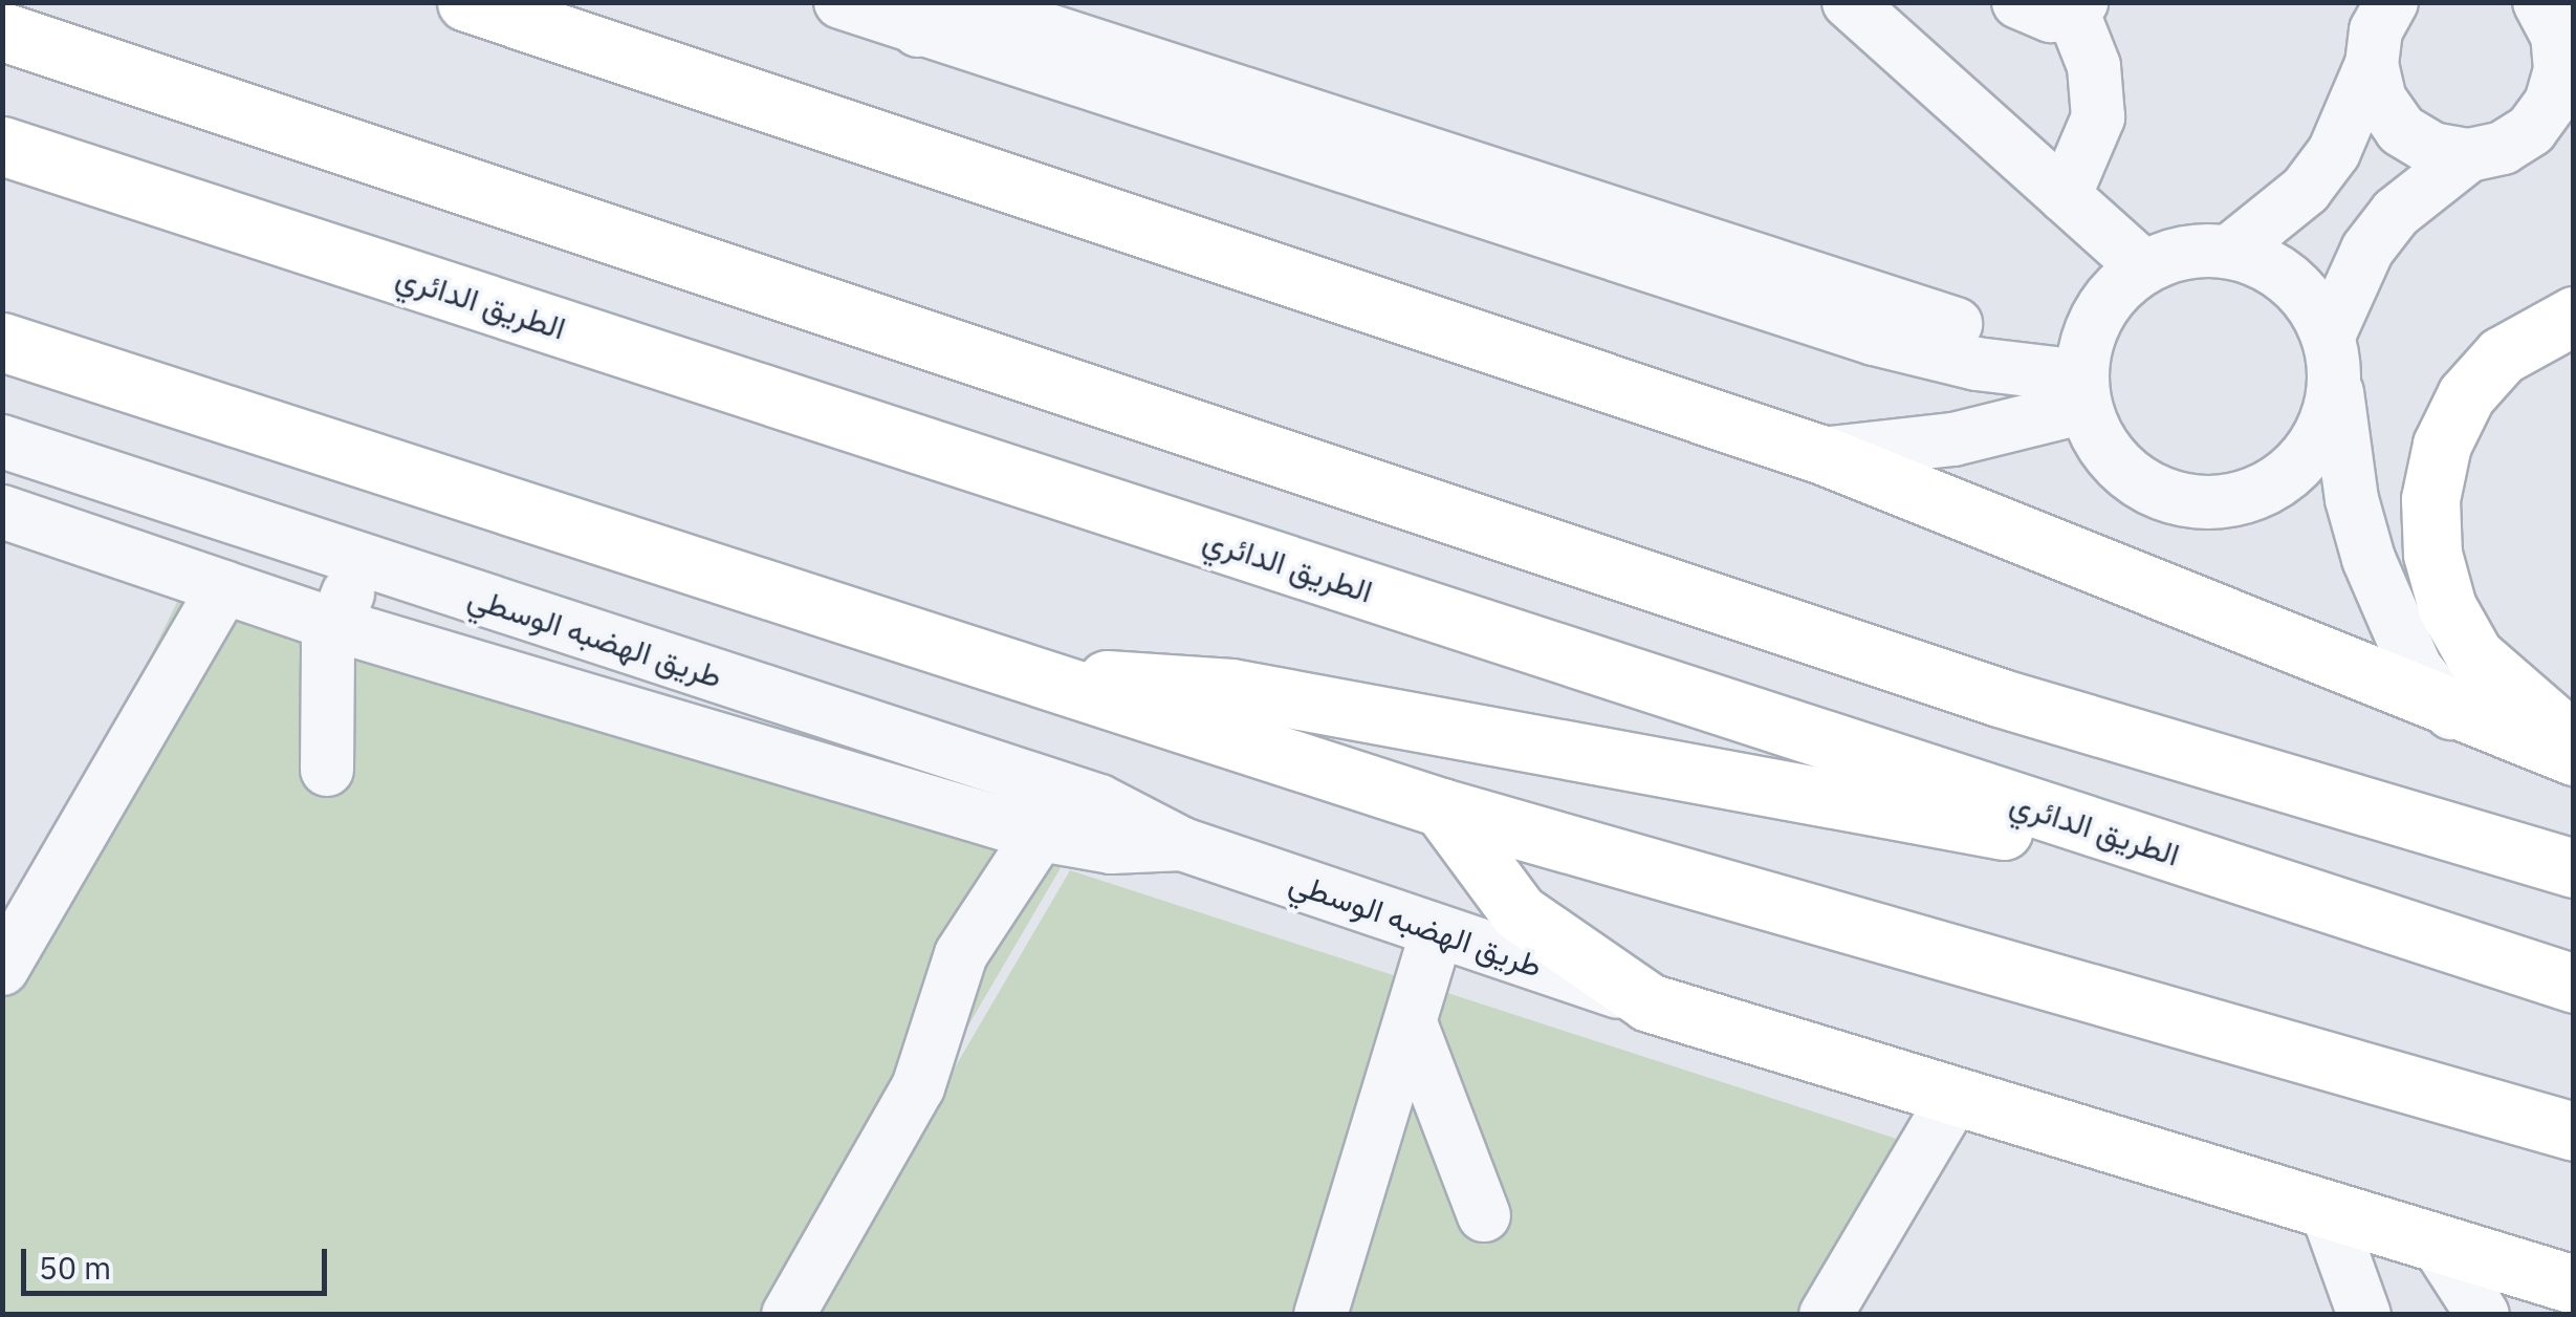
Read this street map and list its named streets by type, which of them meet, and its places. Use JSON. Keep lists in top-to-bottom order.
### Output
{
  "streets": {
    "highway": ["الطريق الدائري"],
    "street": ["طريق الهضبه الوسطي"]
  },
  "scale_bar": "50 m"
}
